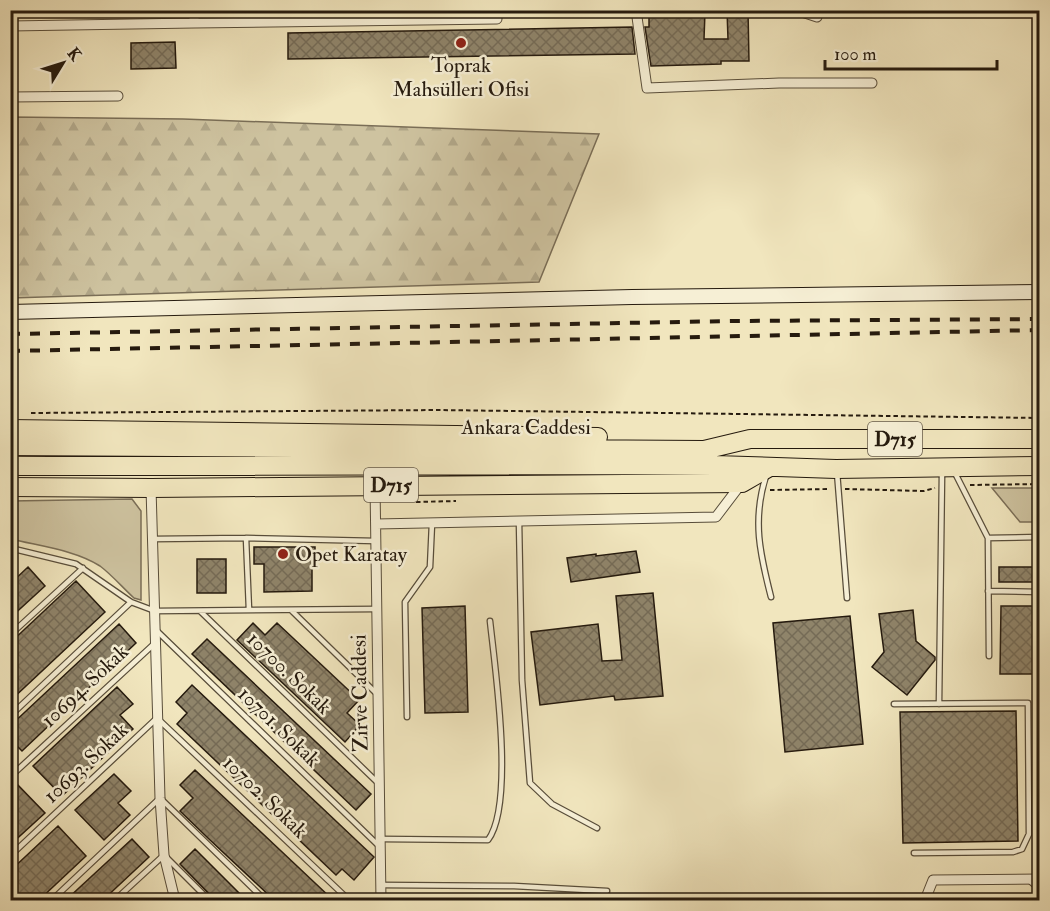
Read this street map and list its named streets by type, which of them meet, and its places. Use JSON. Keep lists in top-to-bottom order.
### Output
{
  "streets": {
    "highway": ["Ankara Caddesi", "D715"],
    "street": ["Zirve Caddesi"],
    "lane": [
      "10700. Sokak",
      "10694. Sokak",
      "10701. Sokak",
      "10693. Sokak",
      "10702. Sokak"
    ]
  },
  "crossings": [
    ["Ankara Caddesi", "D715"],
    ["D715", "Zirve Caddesi"],
    ["10700. Sokak", "Zirve Caddesi"],
    ["Zirve Caddesi", "10701. Sokak"],
    ["10693. Sokak", "10702. Sokak"]
  ],
  "places": ["Toprak Mahsülleri Ofisi", "Opet Karatay"],
  "scale_bar": "100 m",
  "north": "top right"
}
